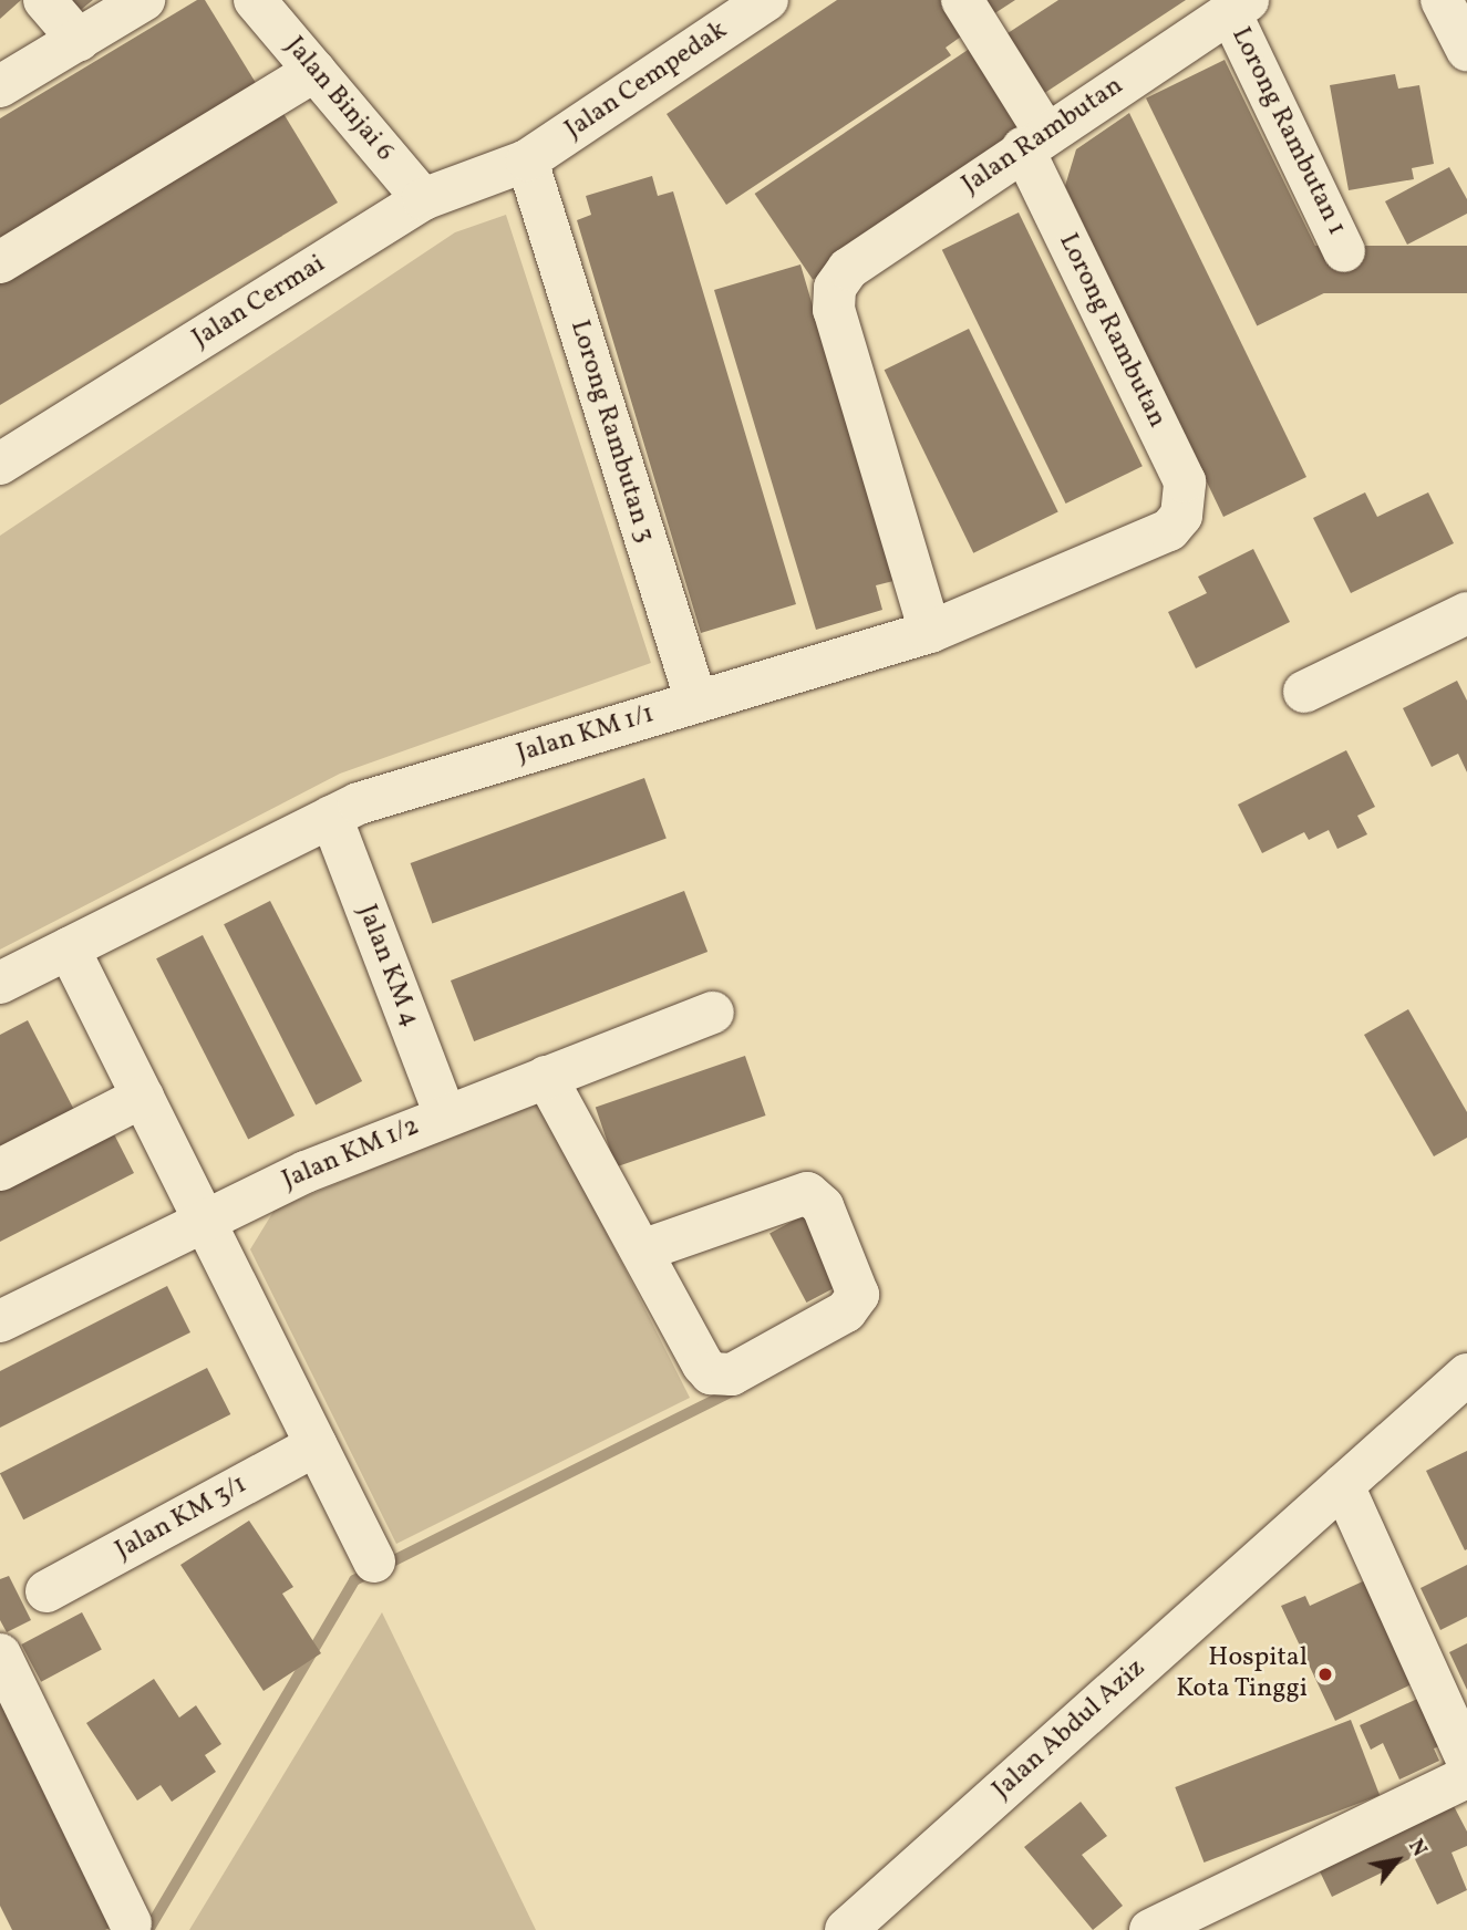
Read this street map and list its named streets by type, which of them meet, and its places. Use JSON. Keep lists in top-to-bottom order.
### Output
{
  "streets": {
    "street": [
      "Jalan Cempedak",
      "Jalan Binjai 6",
      "Lorong Rambutan 1",
      "Jalan Rambutan",
      "Jalan Cermai",
      "Lorong Rambutan",
      "Lorong Rambutan 3",
      "Jalan KM 1/1",
      "Jalan KM 4",
      "Jalan KM 1/2",
      "Jalan KM 3/1",
      "Jalan Abdul Aziz"
    ]
  },
  "crossings": [
    ["Jalan Cempedak", "Jalan Cermai"],
    ["Jalan Cempedak", "Lorong Rambutan 3"],
    ["Jalan Binjai 6", "Jalan Cermai"],
    ["Lorong Rambutan 1", "Jalan Rambutan"],
    ["Jalan Rambutan", "Lorong Rambutan"],
    ["Jalan Rambutan", "Jalan KM 1/1"],
    ["Jalan Cermai", "Lorong Rambutan 3"],
    ["Lorong Rambutan", "Jalan KM 1/1"],
    ["Lorong Rambutan 3", "Jalan KM 1/1"],
    ["Jalan KM 1/1", "Jalan KM 4"],
    ["Jalan KM 4", "Jalan KM 1/2"]
  ],
  "places": ["Hospital Kota Tinggi"],
  "north": "top right"
}
